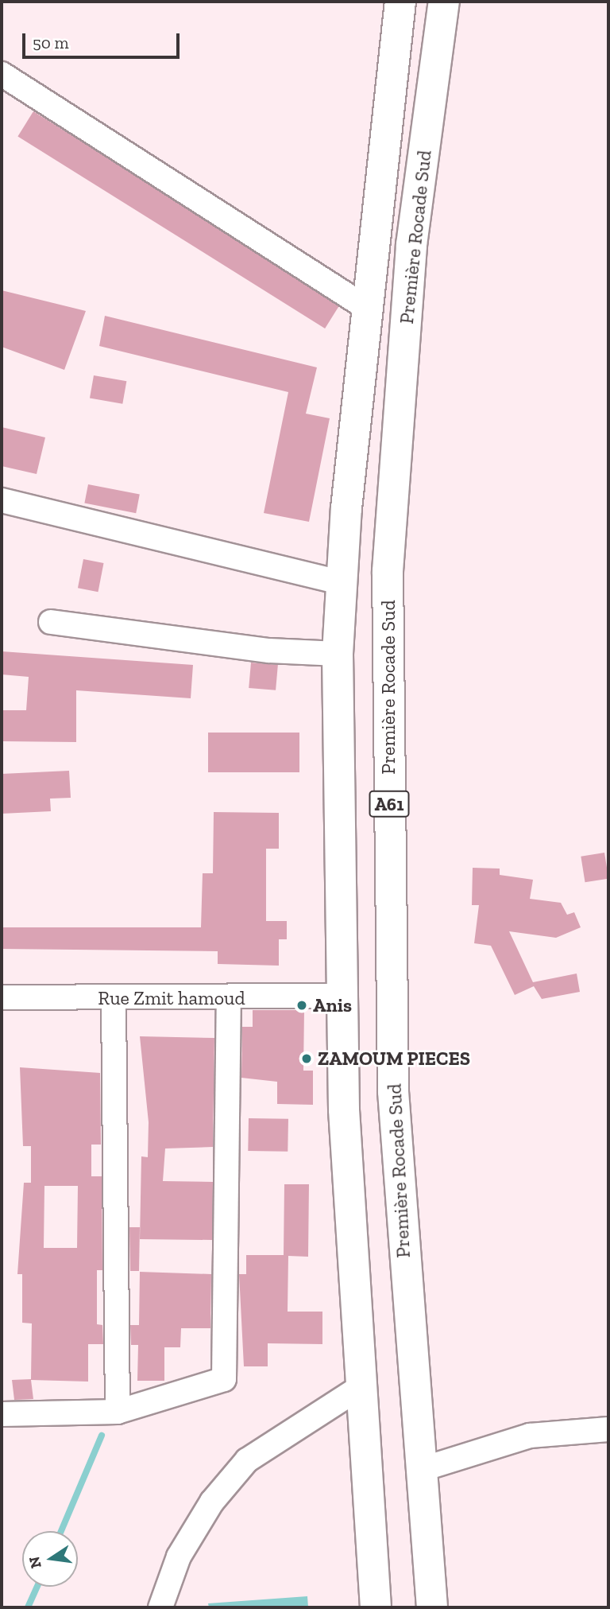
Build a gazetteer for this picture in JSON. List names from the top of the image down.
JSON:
{
  "streets": {
    "highway": ["Première Rocade Sud", "A61"],
    "street": ["Rue Zmit hamoud"]
  },
  "places": ["Anis", "ZAMOUM PIECES"],
  "scale_bar": "50 m",
  "north": "left"
}
